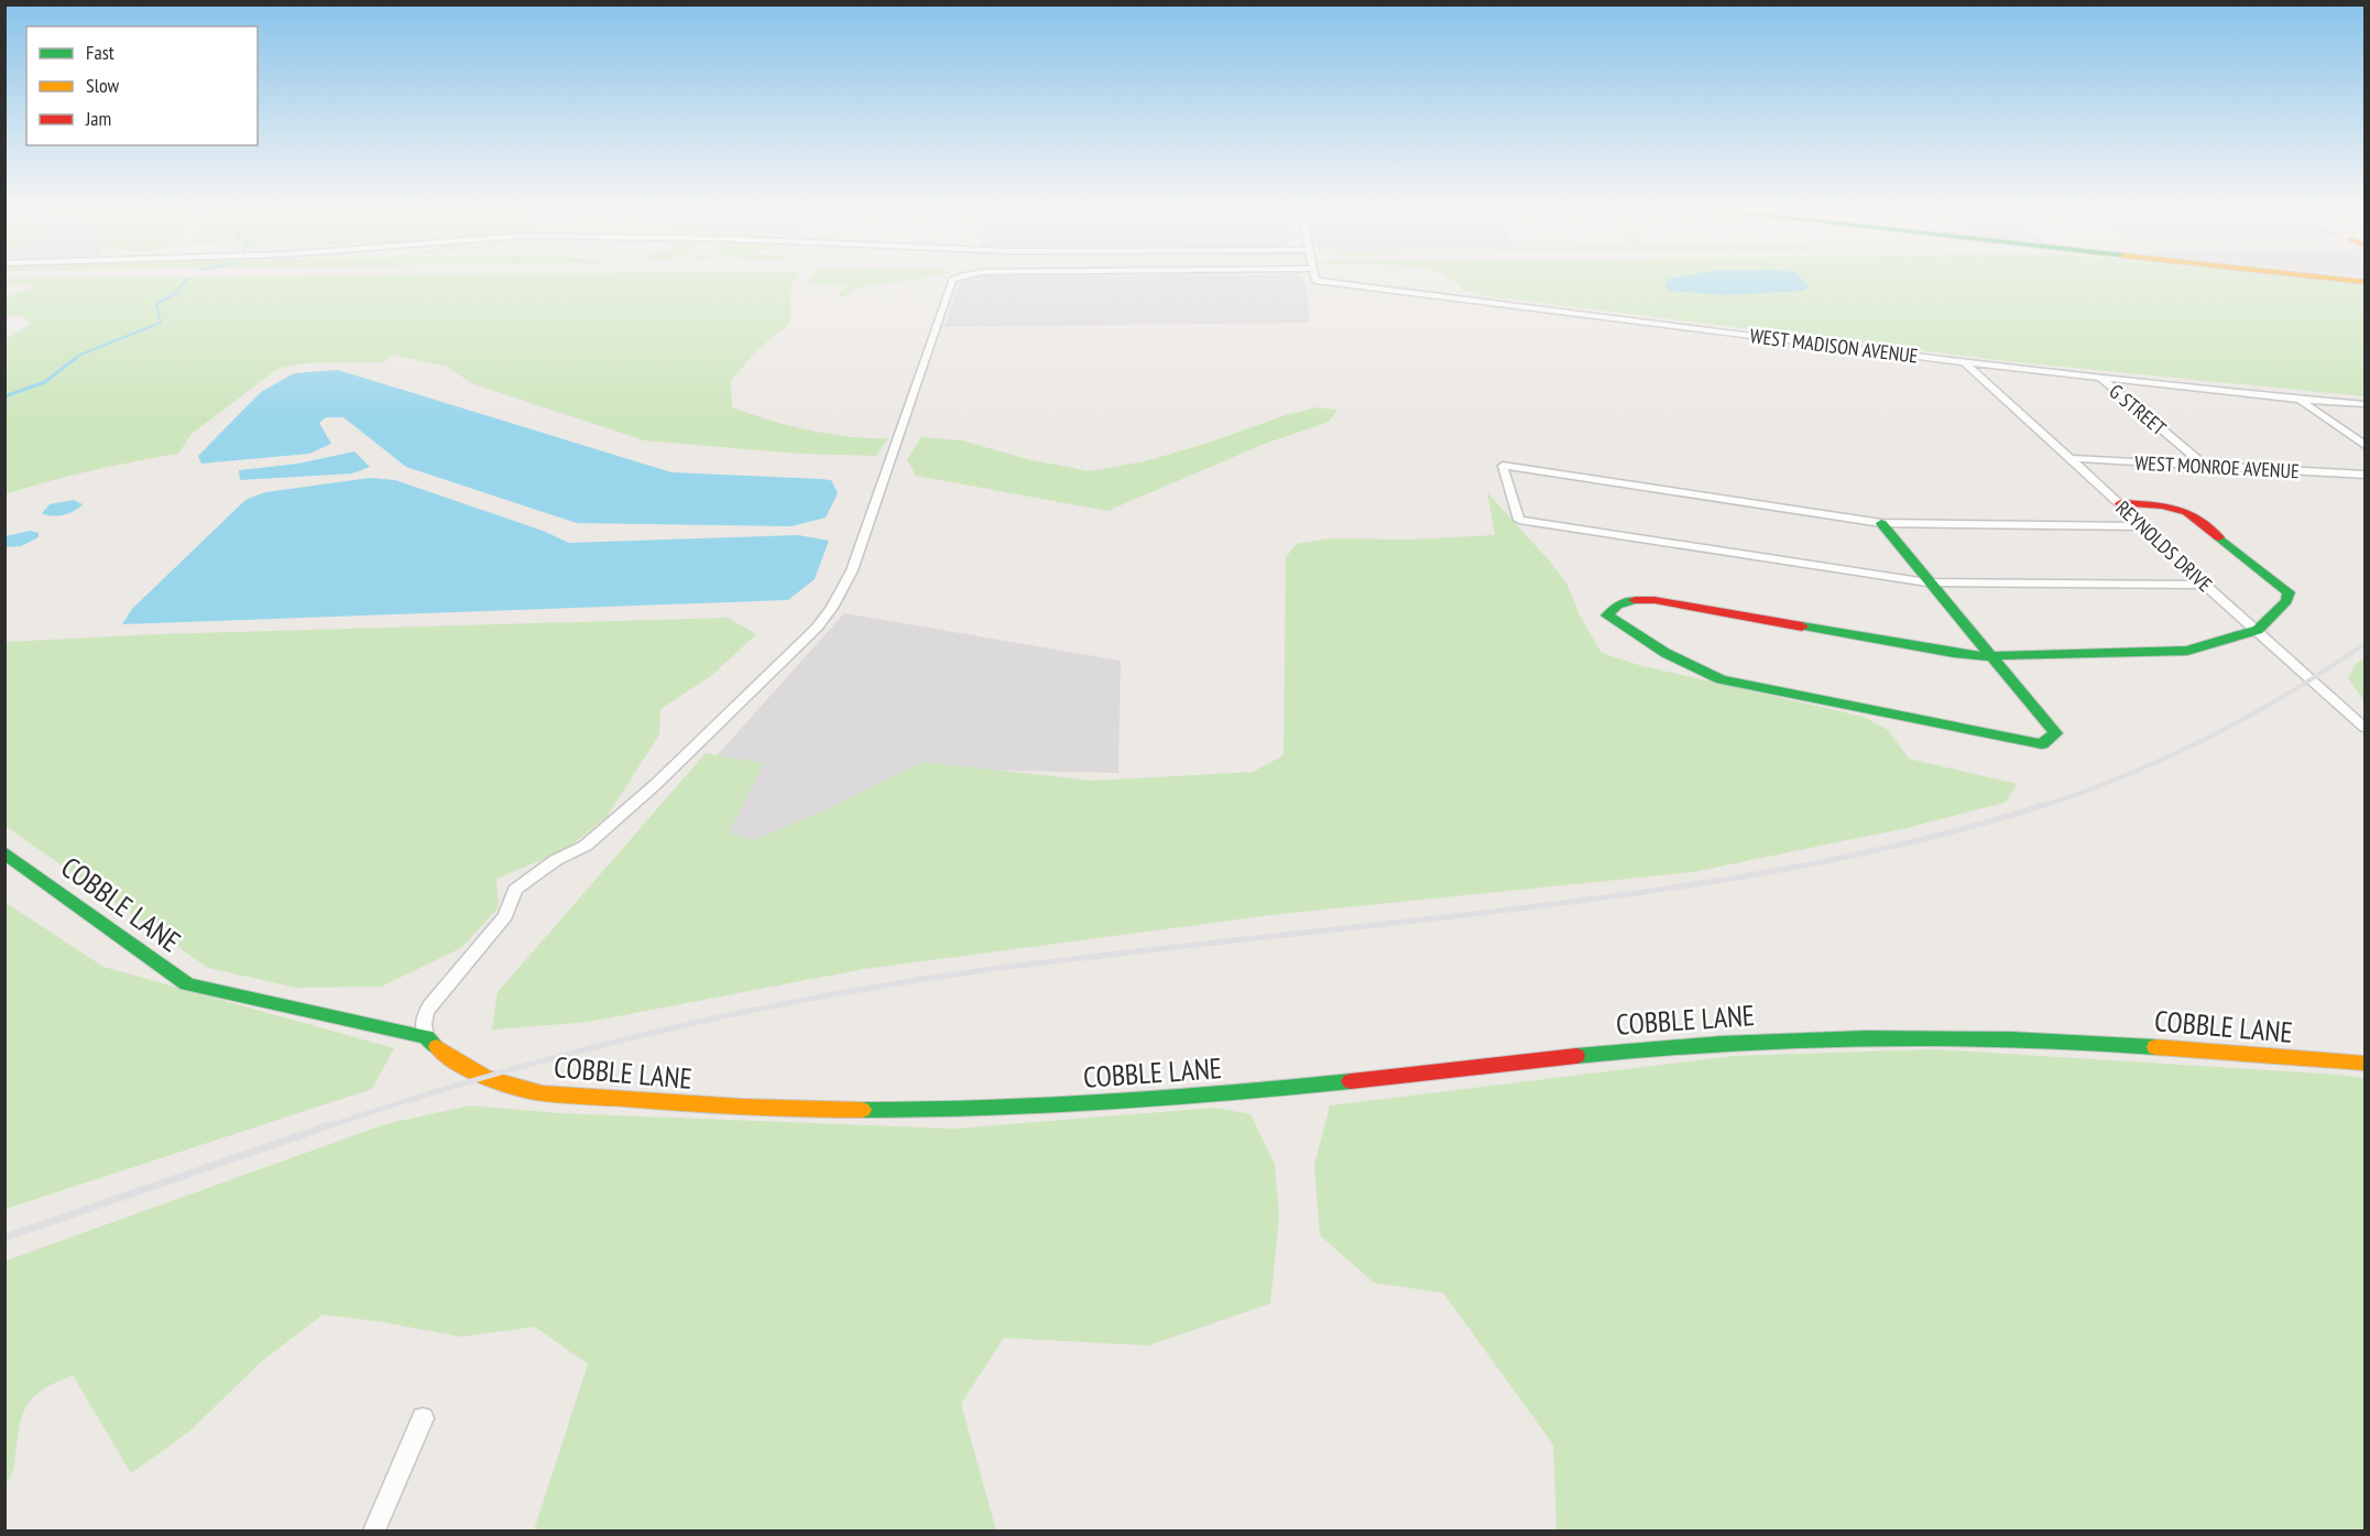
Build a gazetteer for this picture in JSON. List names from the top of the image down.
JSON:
{
  "streets": {
    "street": [
      "WEST MADISON AVENUE",
      "G STREET",
      "WEST MONROE AVENUE",
      "REYNOLDS DRIVE",
      "COBBLE LANE"
    ]
  },
  "crossings": [
    ["WEST MADISON AVENUE", "G STREET"],
    ["WEST MADISON AVENUE", "REYNOLDS DRIVE"],
    ["G STREET", "WEST MONROE AVENUE"],
    ["WEST MONROE AVENUE", "REYNOLDS DRIVE"]
  ],
  "legend": ["Fast", "Slow", "Jam"]
}
